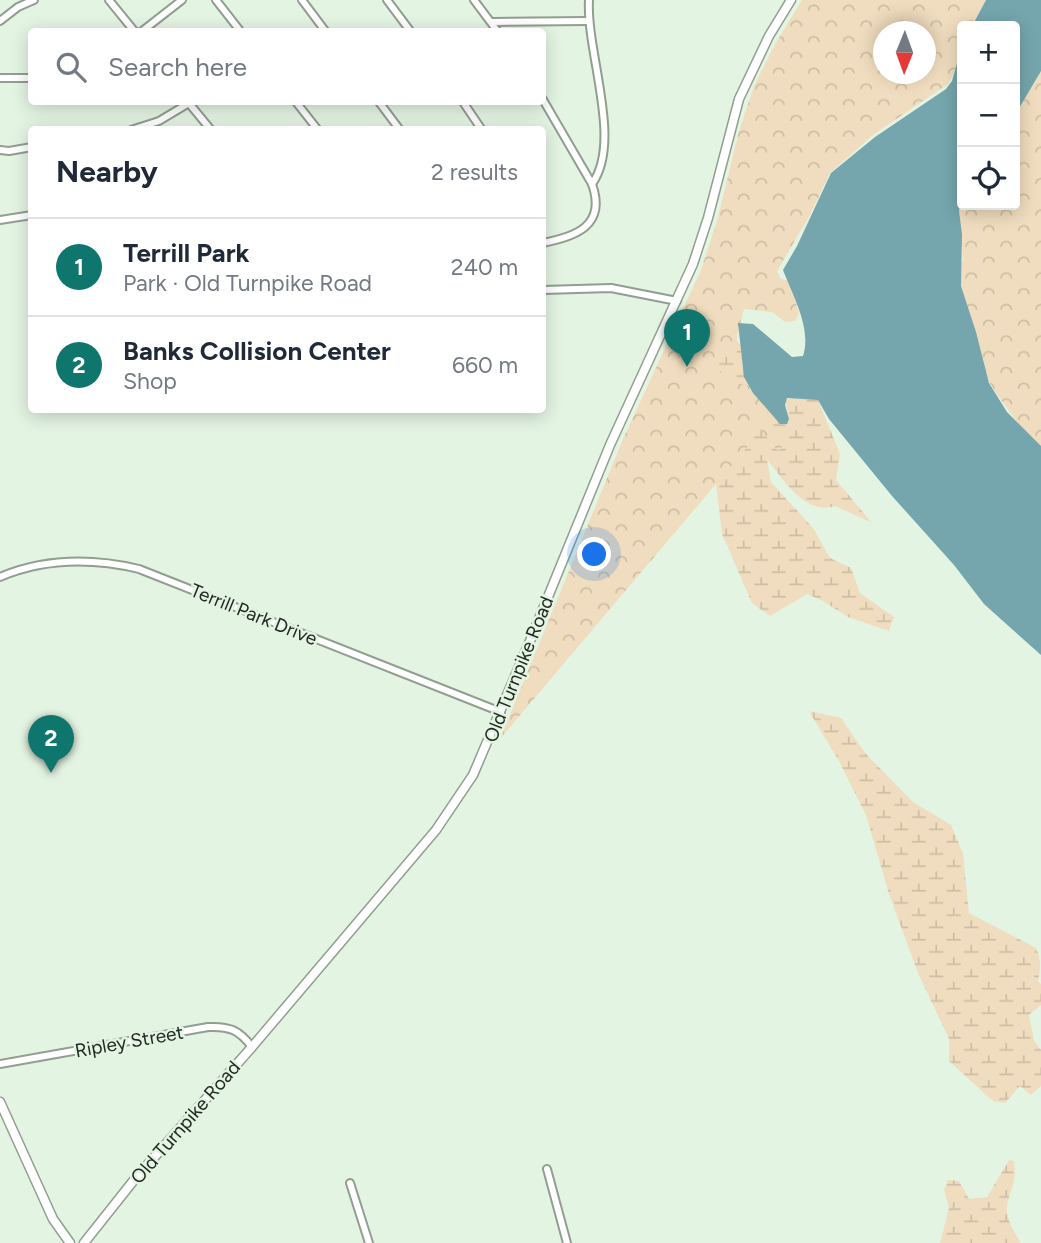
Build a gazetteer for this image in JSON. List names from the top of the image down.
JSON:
{
  "streets": {
    "street": ["Terrill Park Drive", "Old Turnpike Road", "Ripley Street"]
  },
  "crossings": [
    ["Terrill Park Drive", "Old Turnpike Road"],
    ["Old Turnpike Road", "Ripley Street"]
  ],
  "north": "bottom",
  "page": {
    "map_buttons": ["+", "−"],
    "search": "Search here",
    "heading": ["Nearby", "2 results"],
    "list": [
      {
        "mark": "1",
        "name": "Terrill Park",
        "note": "Park · Old Turnpike Road",
        "value": "240 m"
      },
      {
        "mark": "2",
        "name": "Banks Collision Center",
        "note": "Shop",
        "value": "660 m"
      }
    ],
    "pins": ["1", "2"]
  }
}
